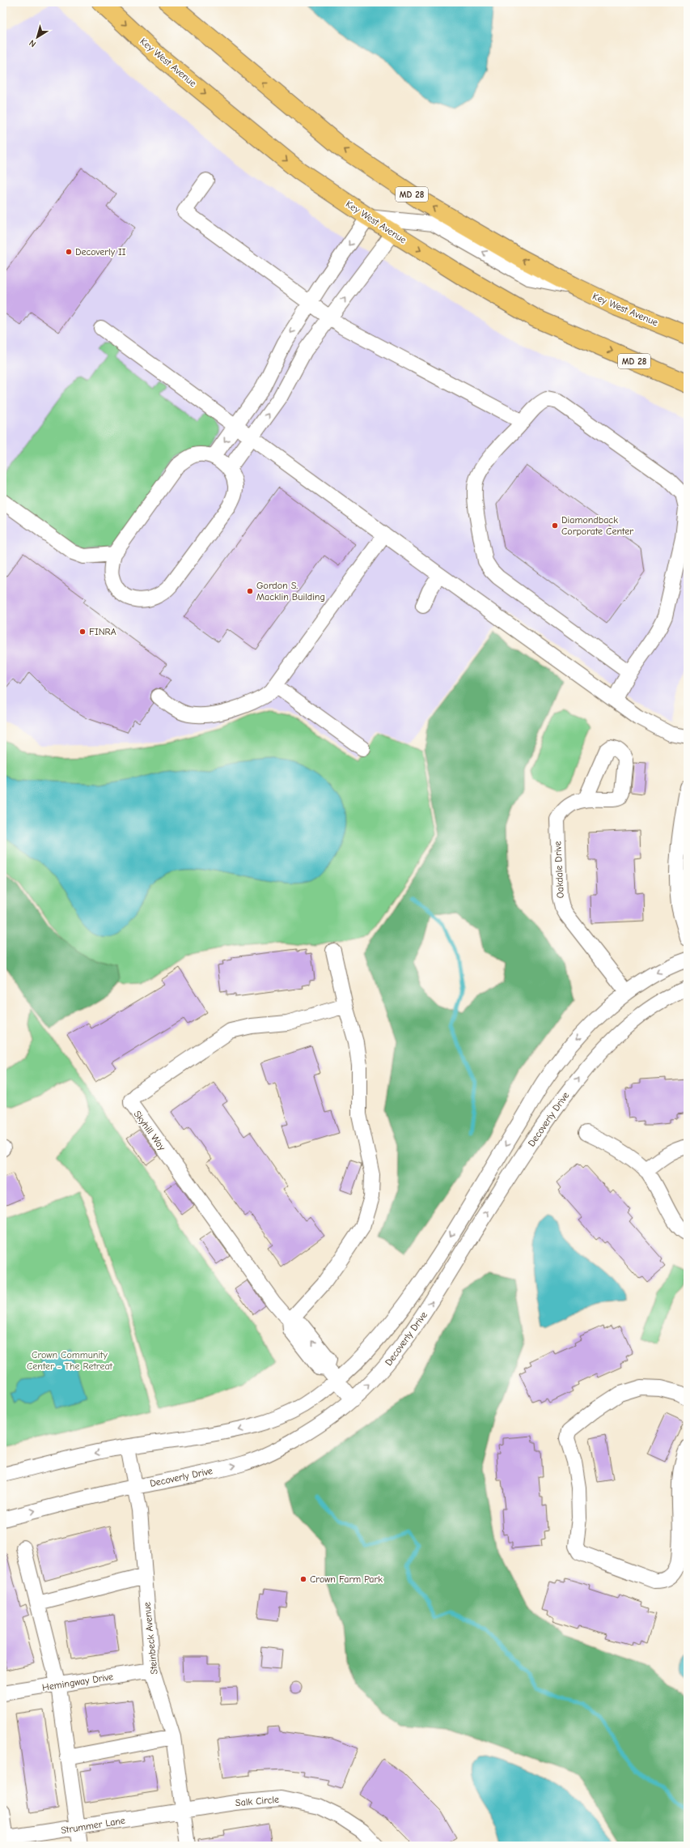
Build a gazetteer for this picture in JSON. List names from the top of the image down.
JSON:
{
  "streets": {
    "main road": ["Key West Avenue", "MD 28"],
    "street": [
      "Oakdale Drive",
      "Decoverly Drive",
      "Skyhill Way",
      "Steinbeck Avenue",
      "Hemingway Drive",
      "Salk Circle",
      "Strummer Lane"
    ]
  },
  "crossings": [
    ["Decoverly Drive", "Skyhill Way"],
    ["Decoverly Drive", "Steinbeck Avenue"],
    ["Steinbeck Avenue", "Hemingway Drive"],
    ["Steinbeck Avenue", "Salk Circle"],
    ["Steinbeck Avenue", "Strummer Lane"],
    ["Salk Circle", "Strummer Lane"]
  ],
  "parks": ["Crown Community Center - The Retreat"],
  "places": [
    "Decoverly II",
    "Diamondback Corporate Center",
    "Gordon S. Macklin Building",
    "FINRA",
    "Crown Farm Park"
  ],
  "north": "bottom left"
}
